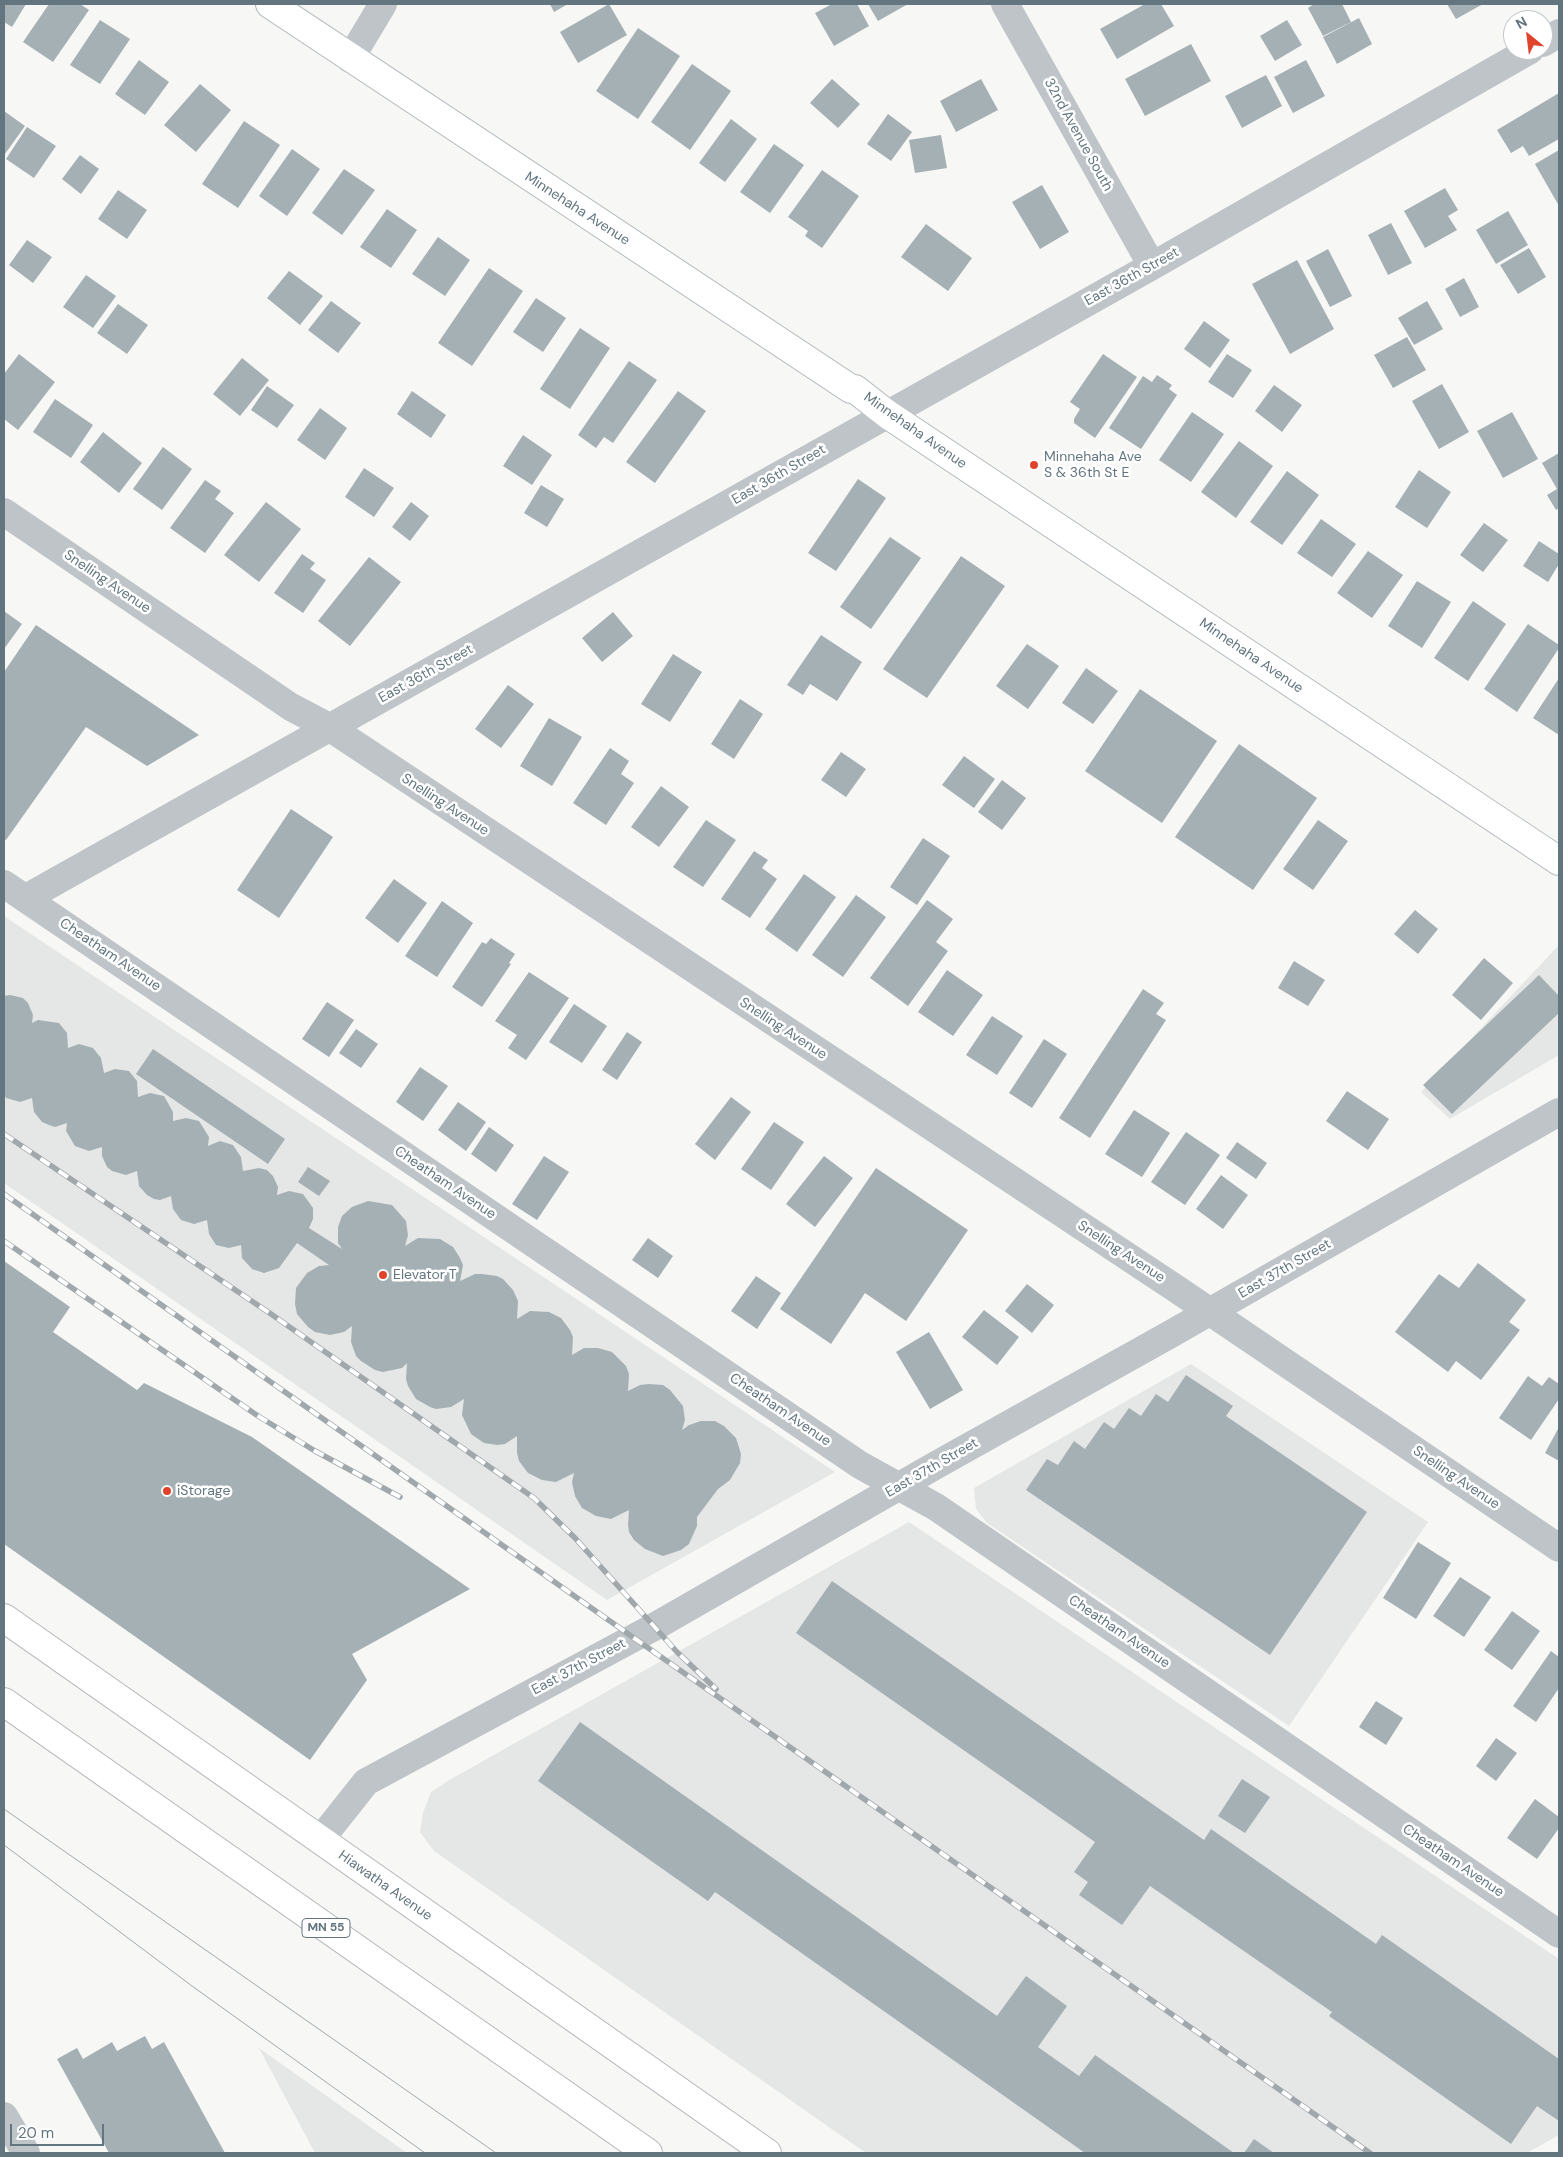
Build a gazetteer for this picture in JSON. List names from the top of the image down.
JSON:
{
  "streets": {
    "main road": ["Minnehaha Avenue", "Hiawatha Avenue", "MN 55"],
    "street": [
      "32nd Avenue South",
      "East 36th Street",
      "Snelling Avenue",
      "Cheatham Avenue",
      "East 37th Street"
    ]
  },
  "crossings": [
    ["32nd Avenue South", "East 36th Street"],
    ["Minnehaha Avenue", "East 36th Street"],
    ["East 36th Street", "Snelling Avenue"],
    ["East 36th Street", "Cheatham Avenue"],
    ["Snelling Avenue", "East 37th Street"],
    ["Cheatham Avenue", "East 37th Street"],
    ["East 37th Street", "Hiawatha Avenue"]
  ],
  "places": ["Minnehaha Ave S & 36th St E", "Elevator T", "iStorage"],
  "scale_bar": "20 m",
  "north": "top left"
}
